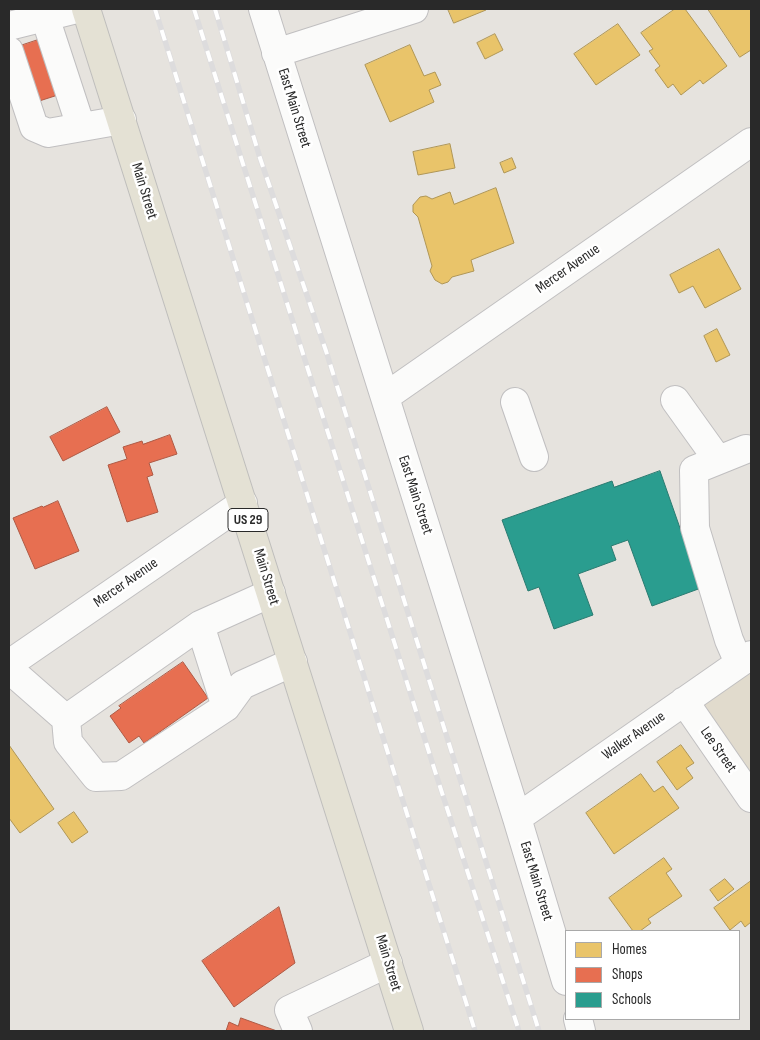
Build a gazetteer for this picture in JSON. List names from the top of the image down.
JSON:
{
  "streets": {
    "main road": ["Main Street", "US 29"],
    "street": [
      "East Main Street",
      "Mercer Avenue",
      "Walker Avenue",
      "Lee Street"
    ]
  },
  "crossings": [
    ["East Main Street", "Mercer Avenue"],
    ["East Main Street", "Walker Avenue"],
    ["Main Street", "Mercer Avenue"],
    ["Walker Avenue", "Lee Street"]
  ],
  "legend": ["Homes", "Shops", "Schools"]
}
